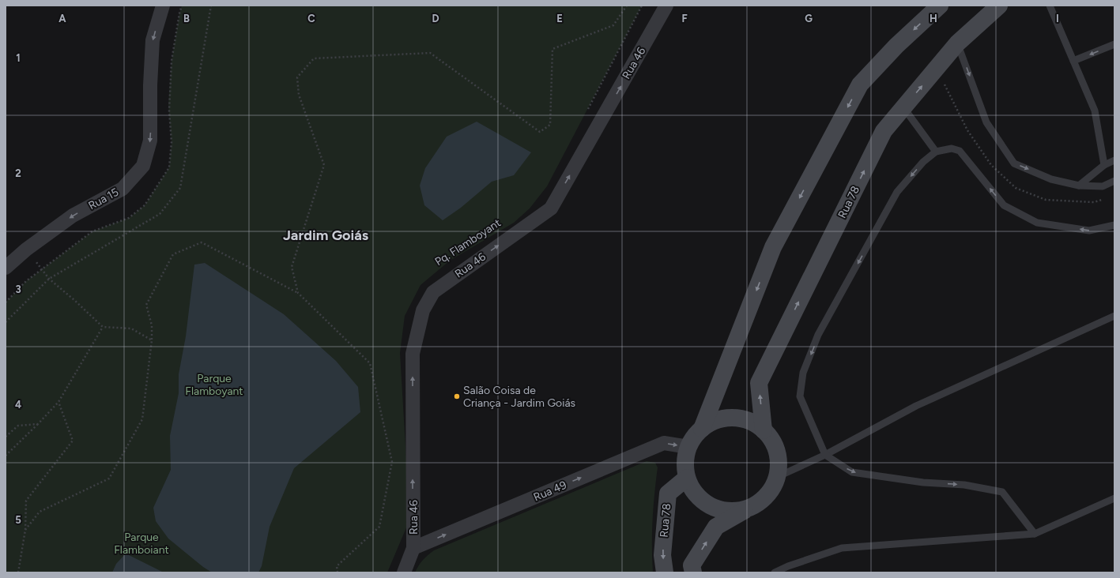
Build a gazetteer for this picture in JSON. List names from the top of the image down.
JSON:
{
  "streets": {
    "main road": ["Rua 78"],
    "street": ["Rua 46", "Rua 15", "Rua 49"]
  },
  "crossings": [
    ["Rua 46", "Rua 49"],
    ["Rua 78", "Rua 49"]
  ],
  "one_way": ["Rua 46", "Rua 15", "Rua 49"],
  "districts": ["Jardim Goiás"],
  "parks": ["Parque Flamboyant", "Parque Flamboiant"],
  "places": ["Salão Coisa de Criança - Jardim Goiás"],
  "grid": {
    "columns": [
      "A",
      "B",
      "C",
      "D",
      "E",
      "F",
      "G",
      "H",
      "I"
    ],
    "rows": [
      "1",
      "2",
      "3",
      "4",
      "5"
    ]
  }
}
